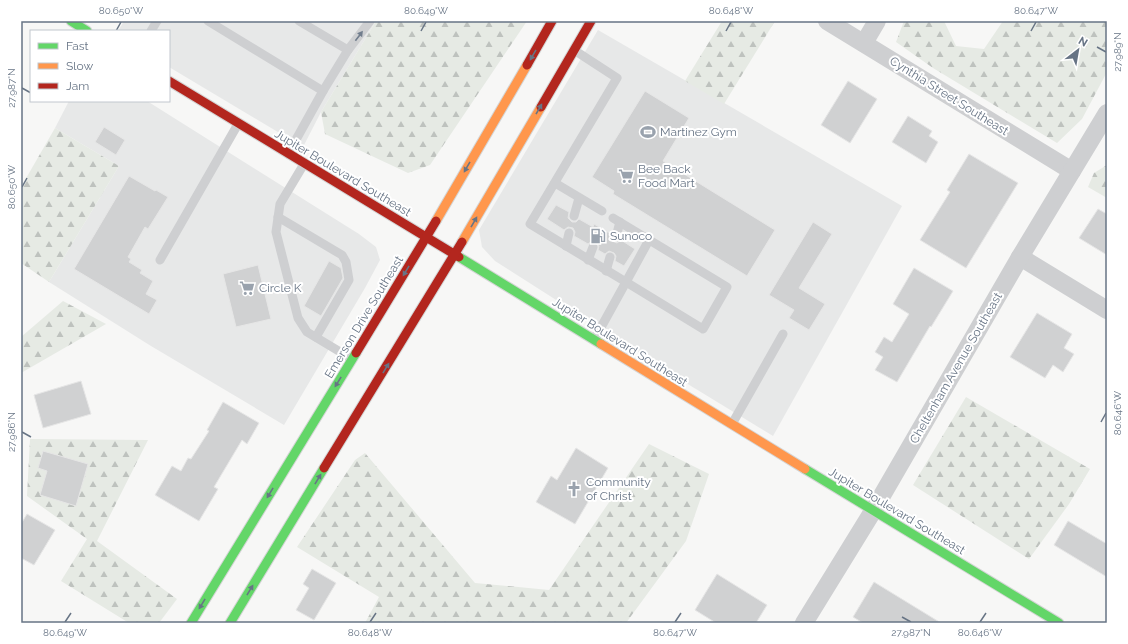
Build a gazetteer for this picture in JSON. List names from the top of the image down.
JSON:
{
  "streets": {
    "street": [
      "Cynthia Street Southeast",
      "Jupiter Boulevard Southeast",
      "Emerson Drive Southeast",
      "Cheltenham Avenue Southeast"
    ]
  },
  "crossings": [
    ["Cynthia Street Southeast", "Cheltenham Avenue Southeast"],
    ["Jupiter Boulevard Southeast", "Emerson Drive Southeast"],
    ["Jupiter Boulevard Southeast", "Cheltenham Avenue Southeast"]
  ],
  "places": {
    "sports": ["Martinez Gym"],
    "supermarket": ["Bee Back Food Mart", "Circle K"],
    "fuel station": ["Sunoco"],
    "church": ["Community of Christ"]
  },
  "legend": ["Fast", "Slow", "Jam"],
  "north": "top right",
  "coordinates": [
    "80.650°W",
    "80.649°W",
    "80.648°W",
    "80.647°W",
    "27.989°N",
    "27.987°N",
    "80.646°W",
    "27.986°N"
  ]
}
